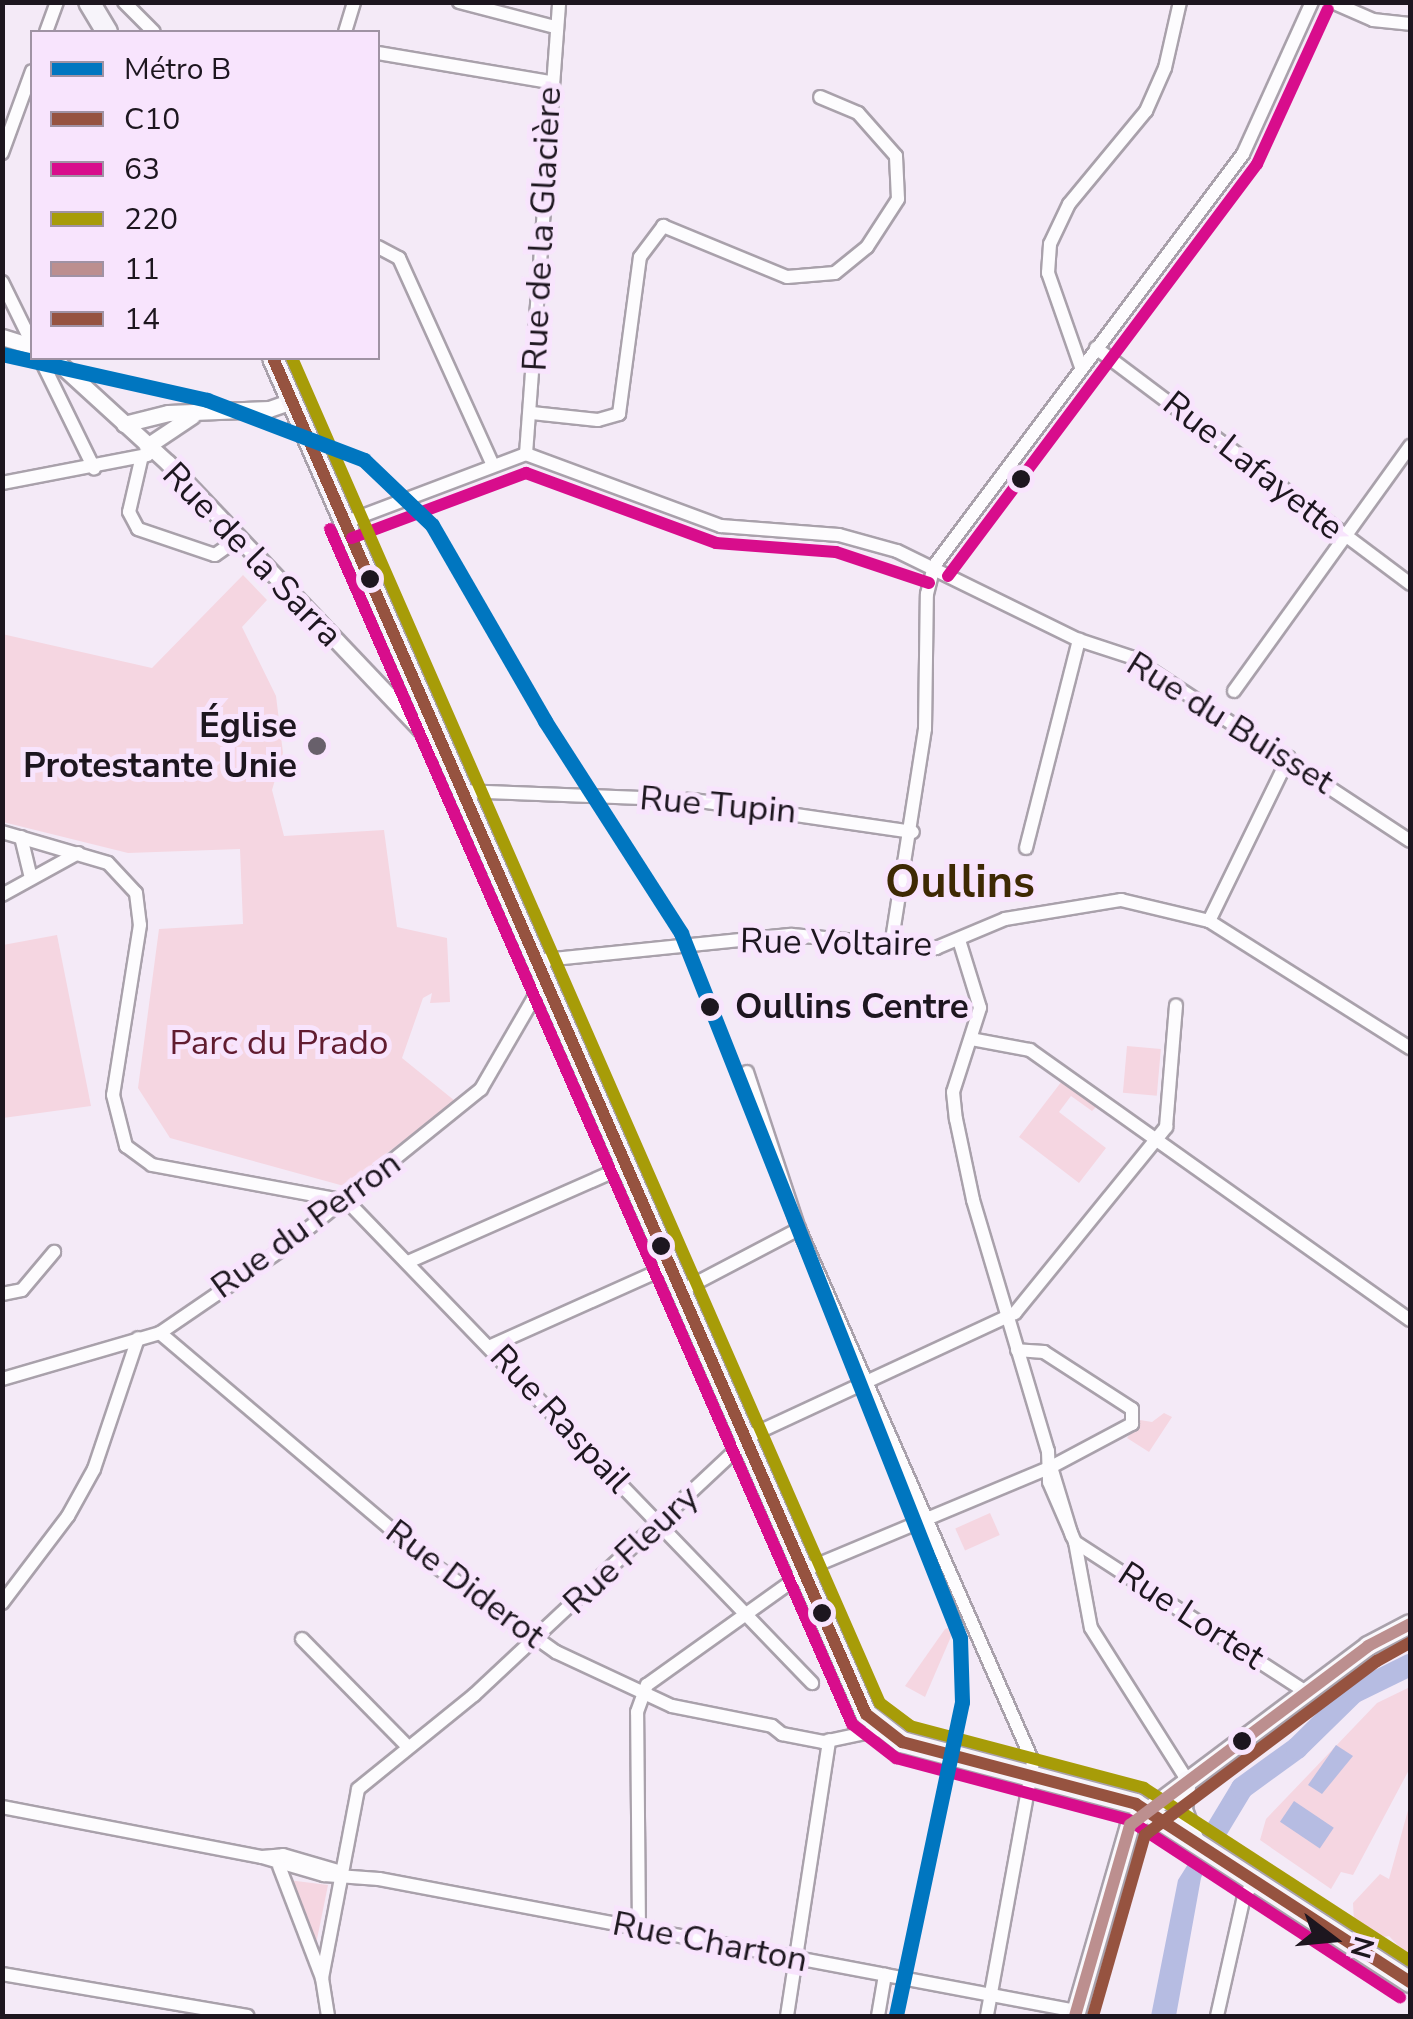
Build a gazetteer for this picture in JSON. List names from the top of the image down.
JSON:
{
  "streets": {
    "street": [
      "Rue de la Glacière",
      "Rue Lafayette",
      "Rue de la Sarra",
      "Rue du Buisset",
      "Rue Tupin",
      "Rue Voltaire",
      "Rue du Perron",
      "Rue Raspail",
      "Rue Fleury",
      "Rue Diderot",
      "Rue Lortet",
      "Rue Charton"
    ]
  },
  "crossings": [
    ["Rue de la Glacière", "Rue du Buisset"],
    ["Rue du Perron", "Rue Raspail"],
    ["Rue du Perron", "Rue Diderot"],
    ["Rue Raspail", "Rue Fleury"],
    ["Rue Fleury", "Rue Diderot"],
    ["Rue Fleury", "Rue Charton"]
  ],
  "districts": ["Oullins"],
  "parks": ["Parc du Prado"],
  "places": ["Église Protestante Unie", "Oullins Centre"],
  "lines": [
    "transit line 63",
    "metro line B",
    "transit line C10",
    "transit line 220",
    "transit line 11",
    "transit line 14"
  ],
  "legend": [
    "Métro B",
    "C10",
    "63",
    "220",
    "11",
    "14"
  ],
  "north": "right"
}
